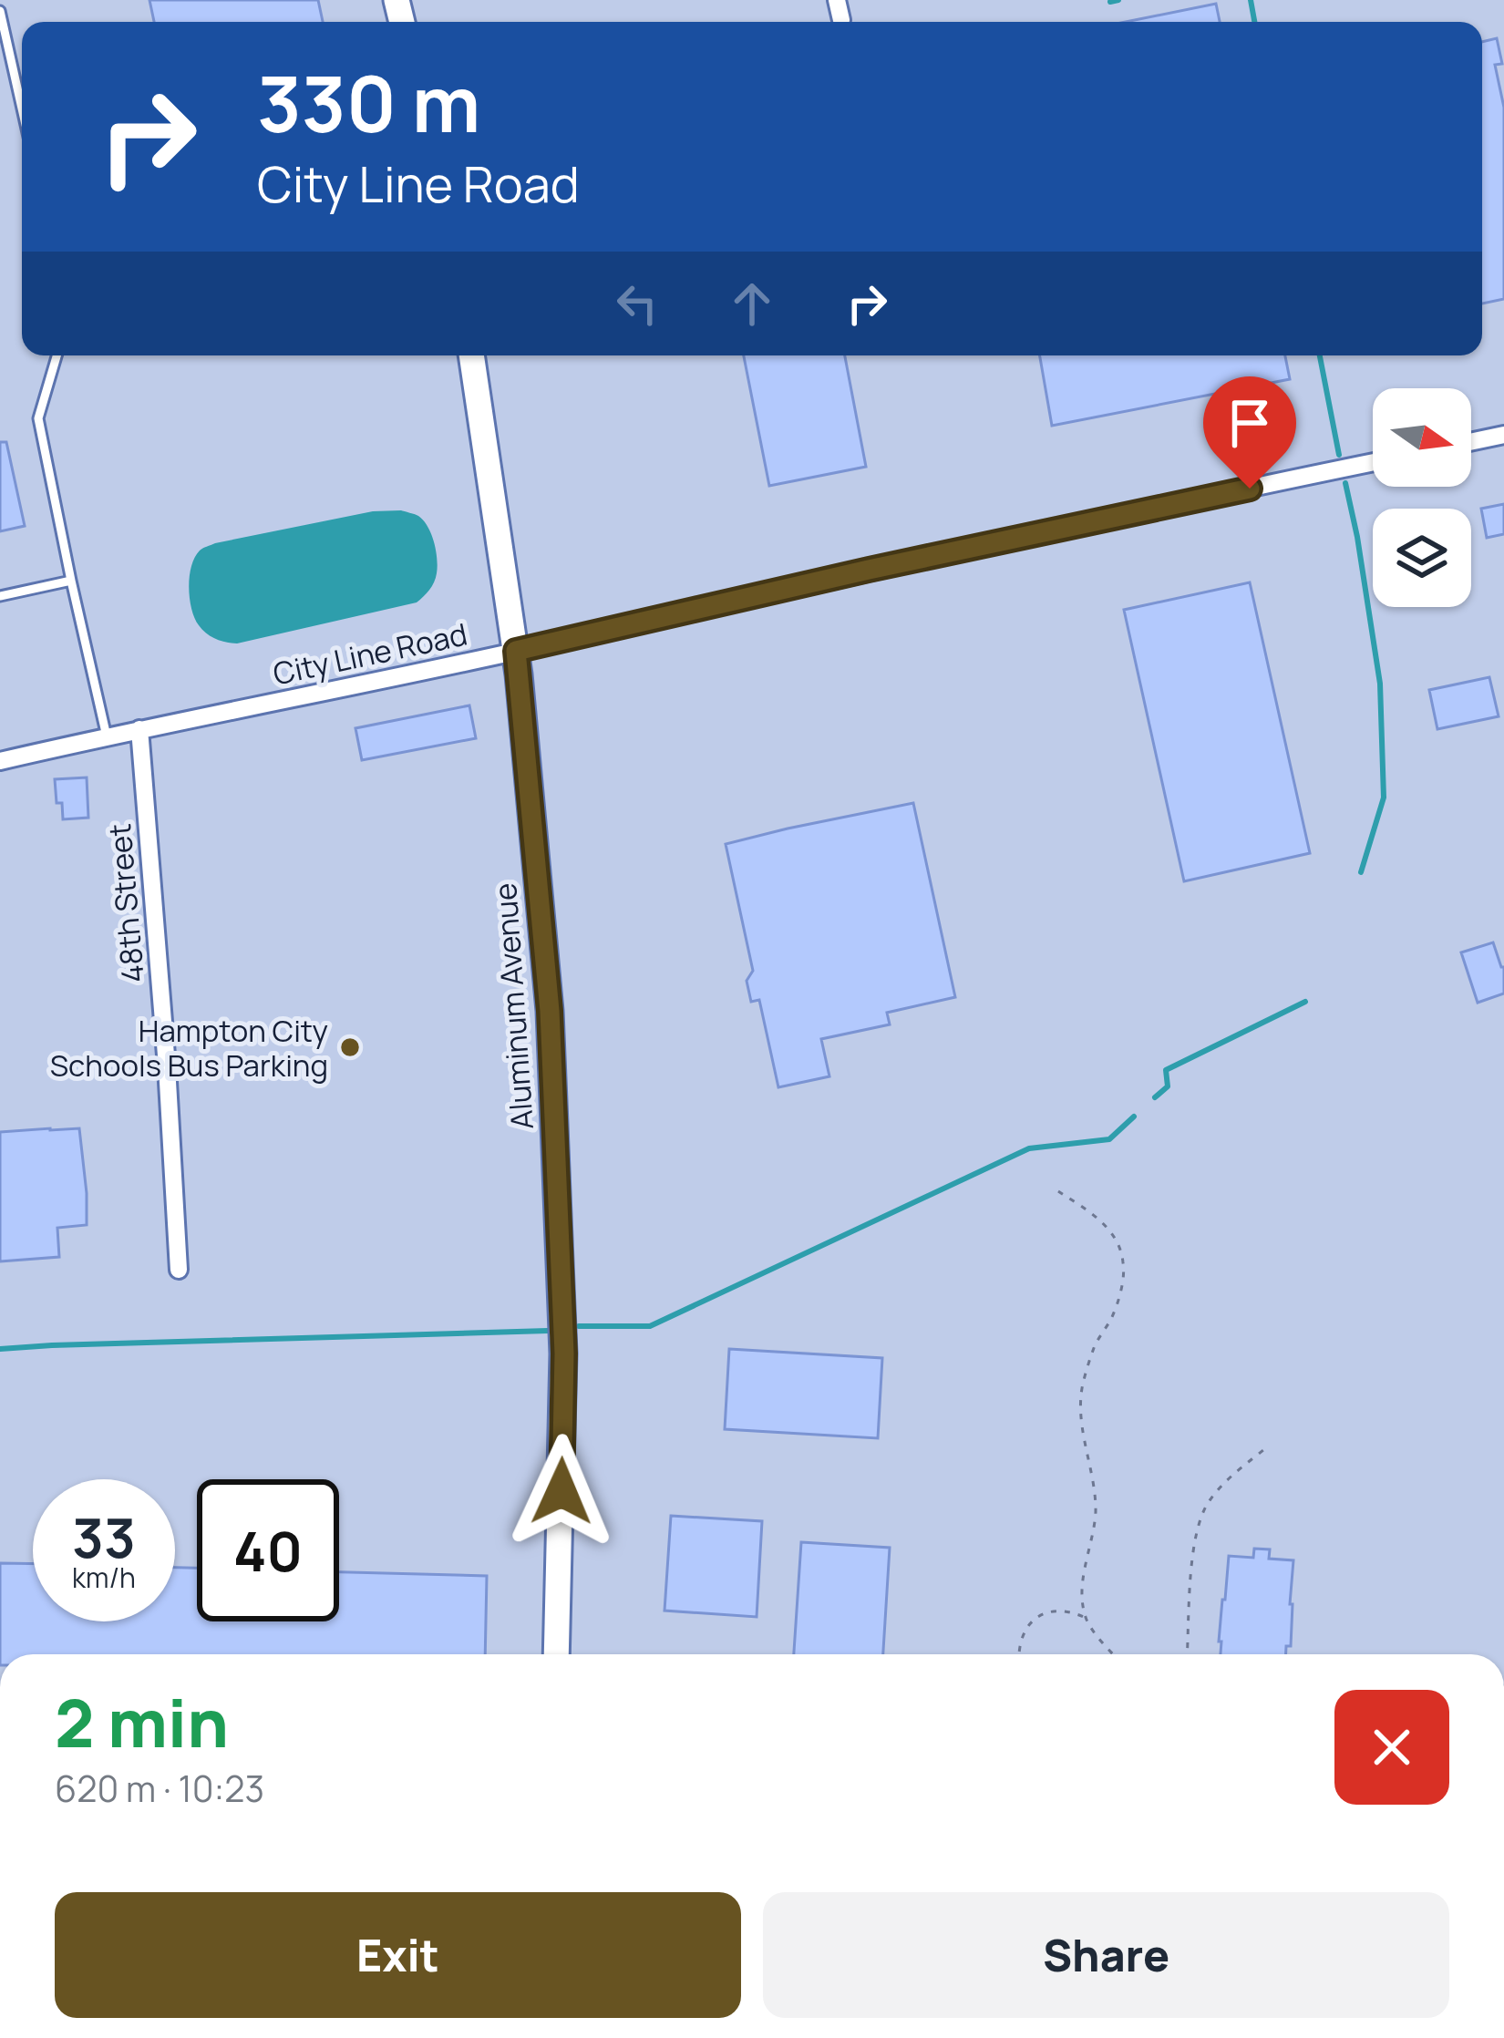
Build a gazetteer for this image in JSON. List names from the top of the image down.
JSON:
{
  "streets": {
    "street": ["City Line Road", "48th Street", "Aluminum Avenue"]
  },
  "crossings": [
    ["City Line Road", "48th Street"],
    ["City Line Road", "Aluminum Avenue"]
  ],
  "places": ["Hampton City Schools Bus Parking"],
  "north": "right",
  "page": {
    "turn": ["330 m", "City Line Road"],
    "speed": "33 km/h",
    "limit": "40",
    "heading": ["2 min", "620 m · 10:23"],
    "buttons": ["Exit", "Share"]
  }
}
